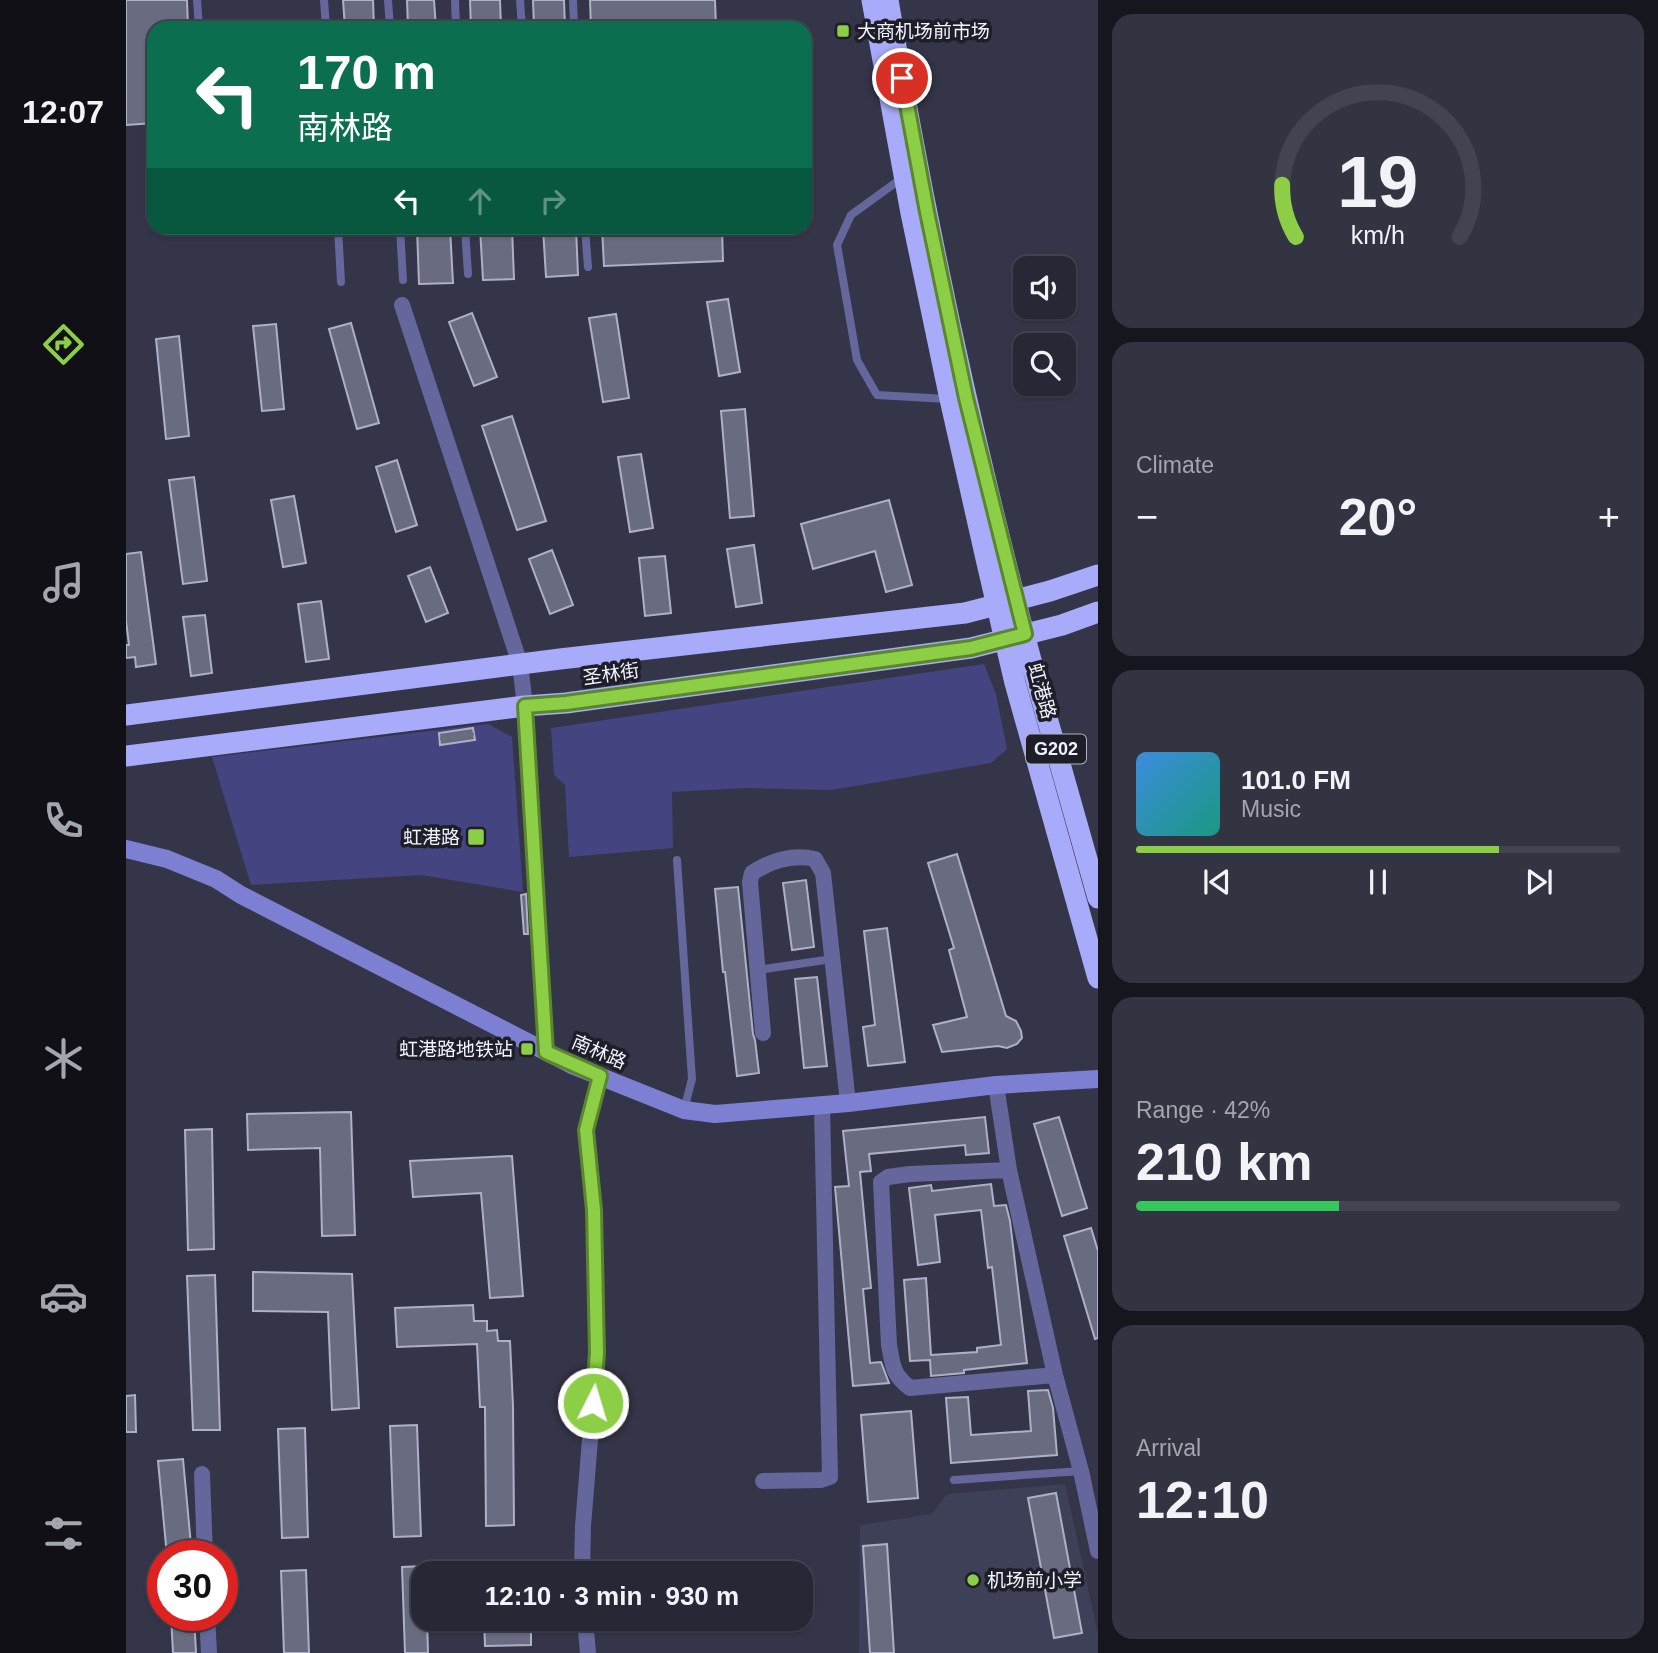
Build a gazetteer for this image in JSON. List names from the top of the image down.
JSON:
{
  "streets": {
    "highway": ["圣林街", "虹港路", "G202"],
    "street": ["南林路"]
  },
  "crossings": [
    ["圣林街", "虹港路"]
  ],
  "places": {
    "transit": ["大商机场前市场", "虹港路", "虹港路地铁站"],
    "other": ["机场前小学"]
  },
  "page": {
    "tabs": "12:07",
    "turn": ["170 m", "南林路"],
    "tile": [
      "Climate",
      ["Range · 42%", "210 km"],
      ["Arrival", "12:10"]
    ],
    "heat": ["−", "20°", "+"],
    "song": ["101.0 FM", "Music"],
    "limit": "30",
    "trip": "12:10 · 3 min · 930 m",
    "gauge": ["19", "km/h"]
  }
}
